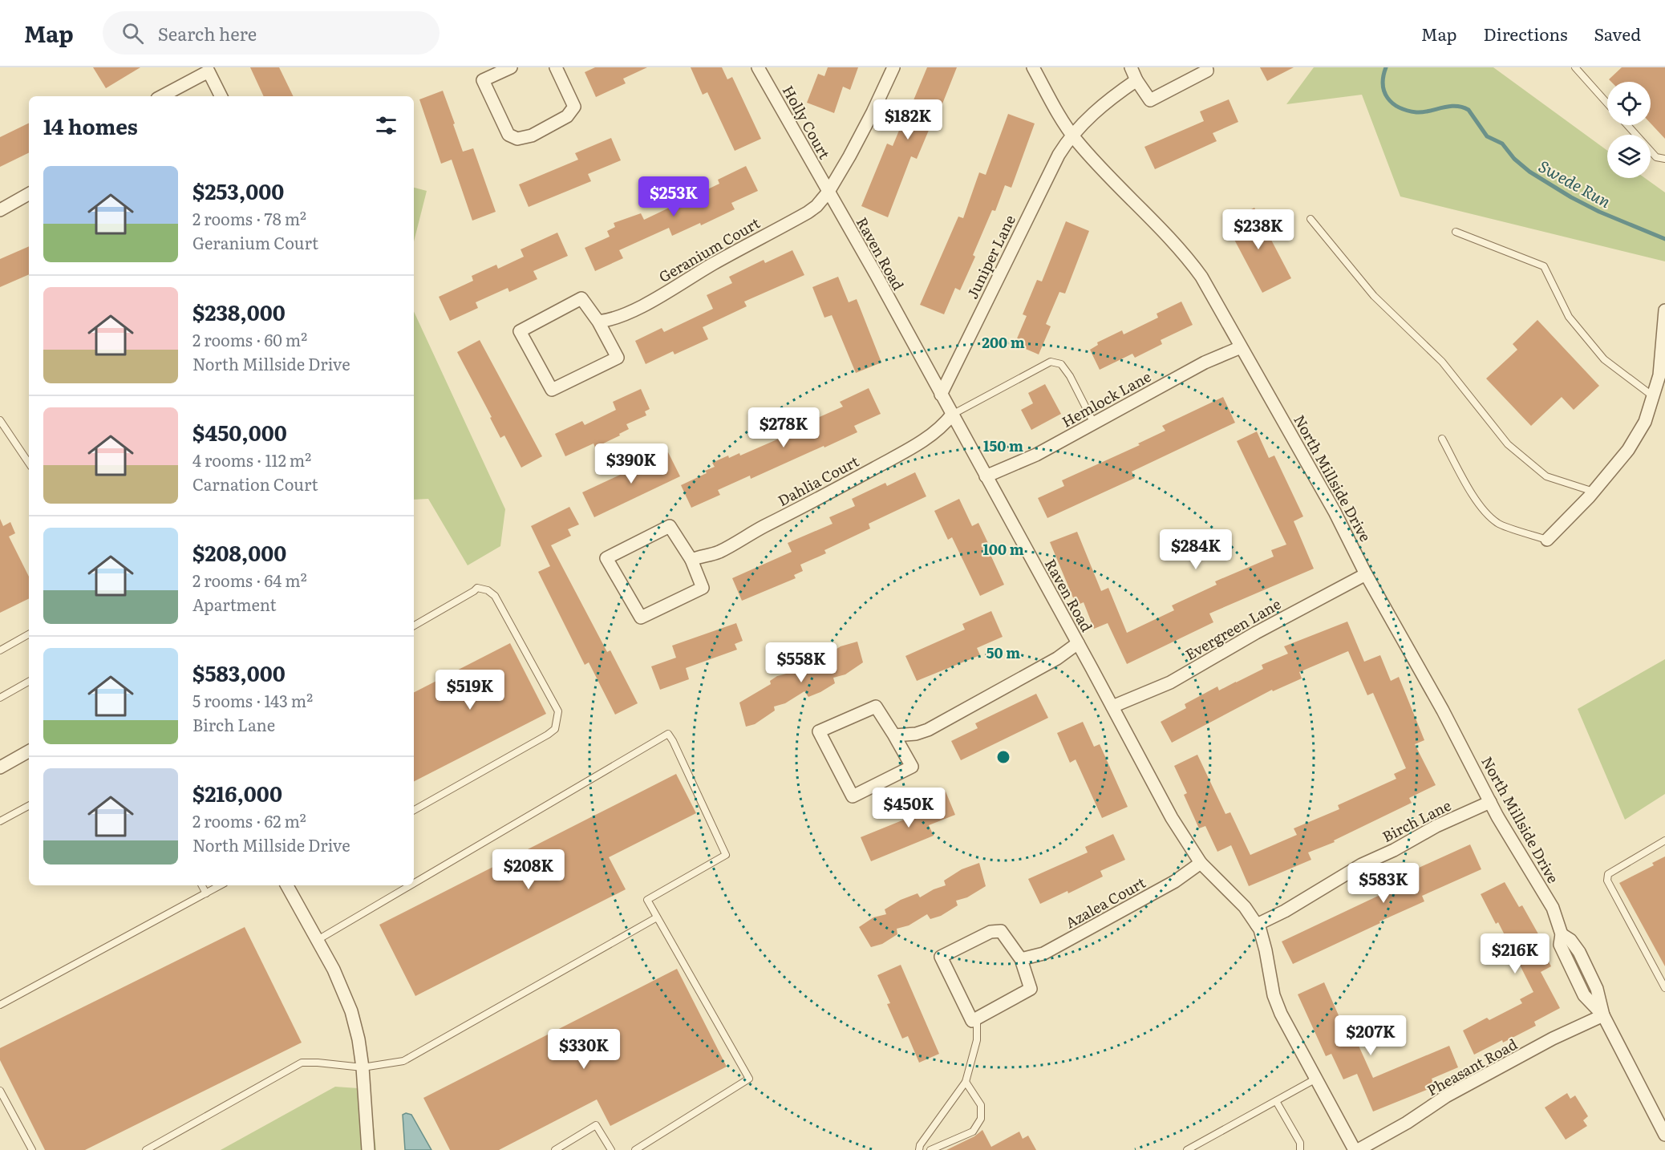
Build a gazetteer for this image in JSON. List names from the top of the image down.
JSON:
{
  "streets": {
    "street": [
      "Holly Court",
      "Geranium Court",
      "Raven Road",
      "Juniper Lane",
      "Hemlock Lane",
      "North Millside Drive",
      "Dahlia Court",
      "Evergreen Lane",
      "Birch Lane",
      "Azalea Court",
      "Pheasant Road"
    ]
  },
  "crossings": [
    ["Holly Court", "Geranium Court"],
    ["Holly Court", "Raven Road"],
    ["Geranium Court", "Raven Road"],
    ["Raven Road", "Juniper Lane"],
    ["Raven Road", "Hemlock Lane"],
    ["Raven Road", "Dahlia Court"],
    ["Raven Road", "Evergreen Lane"],
    ["Raven Road", "Birch Lane"],
    ["Raven Road", "Azalea Court"],
    ["Raven Road", "Pheasant Road"],
    ["Juniper Lane", "North Millside Drive"],
    ["Hemlock Lane", "North Millside Drive"],
    ["North Millside Drive", "Evergreen Lane"],
    ["North Millside Drive", "Birch Lane"],
    ["North Millside Drive", "Pheasant Road"],
    ["Birch Lane", "Pheasant Road"]
  ],
  "water": ["Swede Run"],
  "page": {
    "header": "Map",
    "search": "Search here",
    "nav": ["Map", "Directions", "Saved"],
    "heading": "14 homes",
    "price": [
      "$182K",
      "$253K",
      "$238K",
      "$278K",
      "$390K",
      "$284K",
      "$558K",
      "$519K",
      "$450K",
      "$208K",
      "$583K",
      "$216K",
      "$207K",
      "$330K"
    ],
    "list": [
      {
        "name": "$253,000",
        "note": "2 rooms · 78 m² · Geranium Court"
      },
      {
        "name": "$238,000",
        "note": "2 rooms · 60 m² · North Millside Drive"
      },
      {
        "name": "$450,000",
        "note": "4 rooms · 112 m² · Carnation Court"
      },
      {
        "name": "$208,000",
        "note": "2 rooms · 64 m² · Apartment"
      },
      {
        "name": "$583,000",
        "note": "5 rooms · 143 m² · Birch Lane"
      },
      {
        "name": "$216,000",
        "note": "2 rooms · 62 m² · North Millside Drive"
      }
    ]
  },
  "rings": [
    "200 m",
    "150 m",
    "100 m",
    "50 m"
  ]
}
